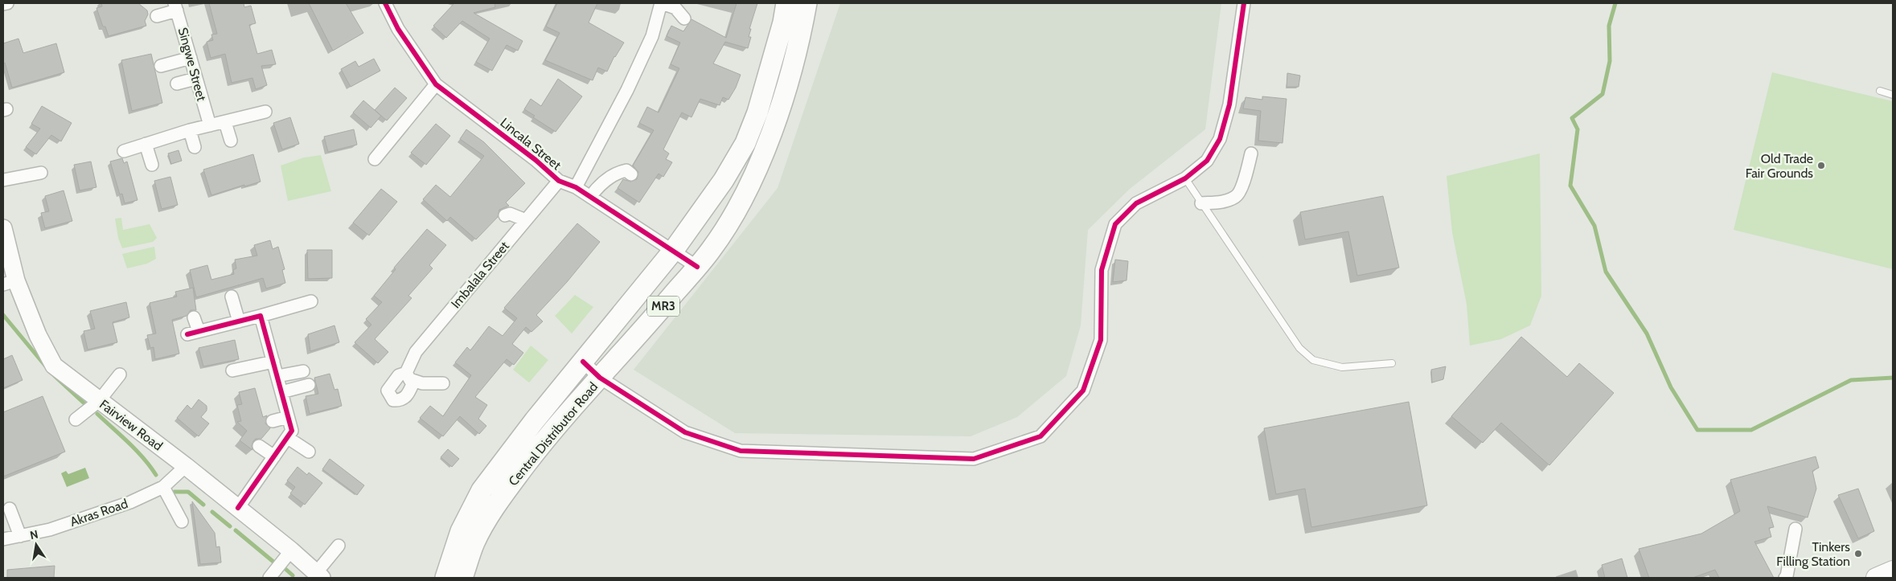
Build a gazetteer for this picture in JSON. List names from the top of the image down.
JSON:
{
  "streets": {
    "highway": ["MR3", "Central Distributor Road"],
    "main road": ["Fairview Road"],
    "street": [
      "Singwe Street",
      "Lincala Street",
      "Imbalala Street",
      "Akras Road"
    ]
  },
  "crossings": [
    ["Lincala Street", "Imbalala Street"],
    ["Lincala Street", "Central Distributor Road"],
    ["Fairview Road", "Akras Road"]
  ],
  "places": ["Old Trade Fair Grounds", "Tinkers Filling Station"],
  "north": "top"
}
